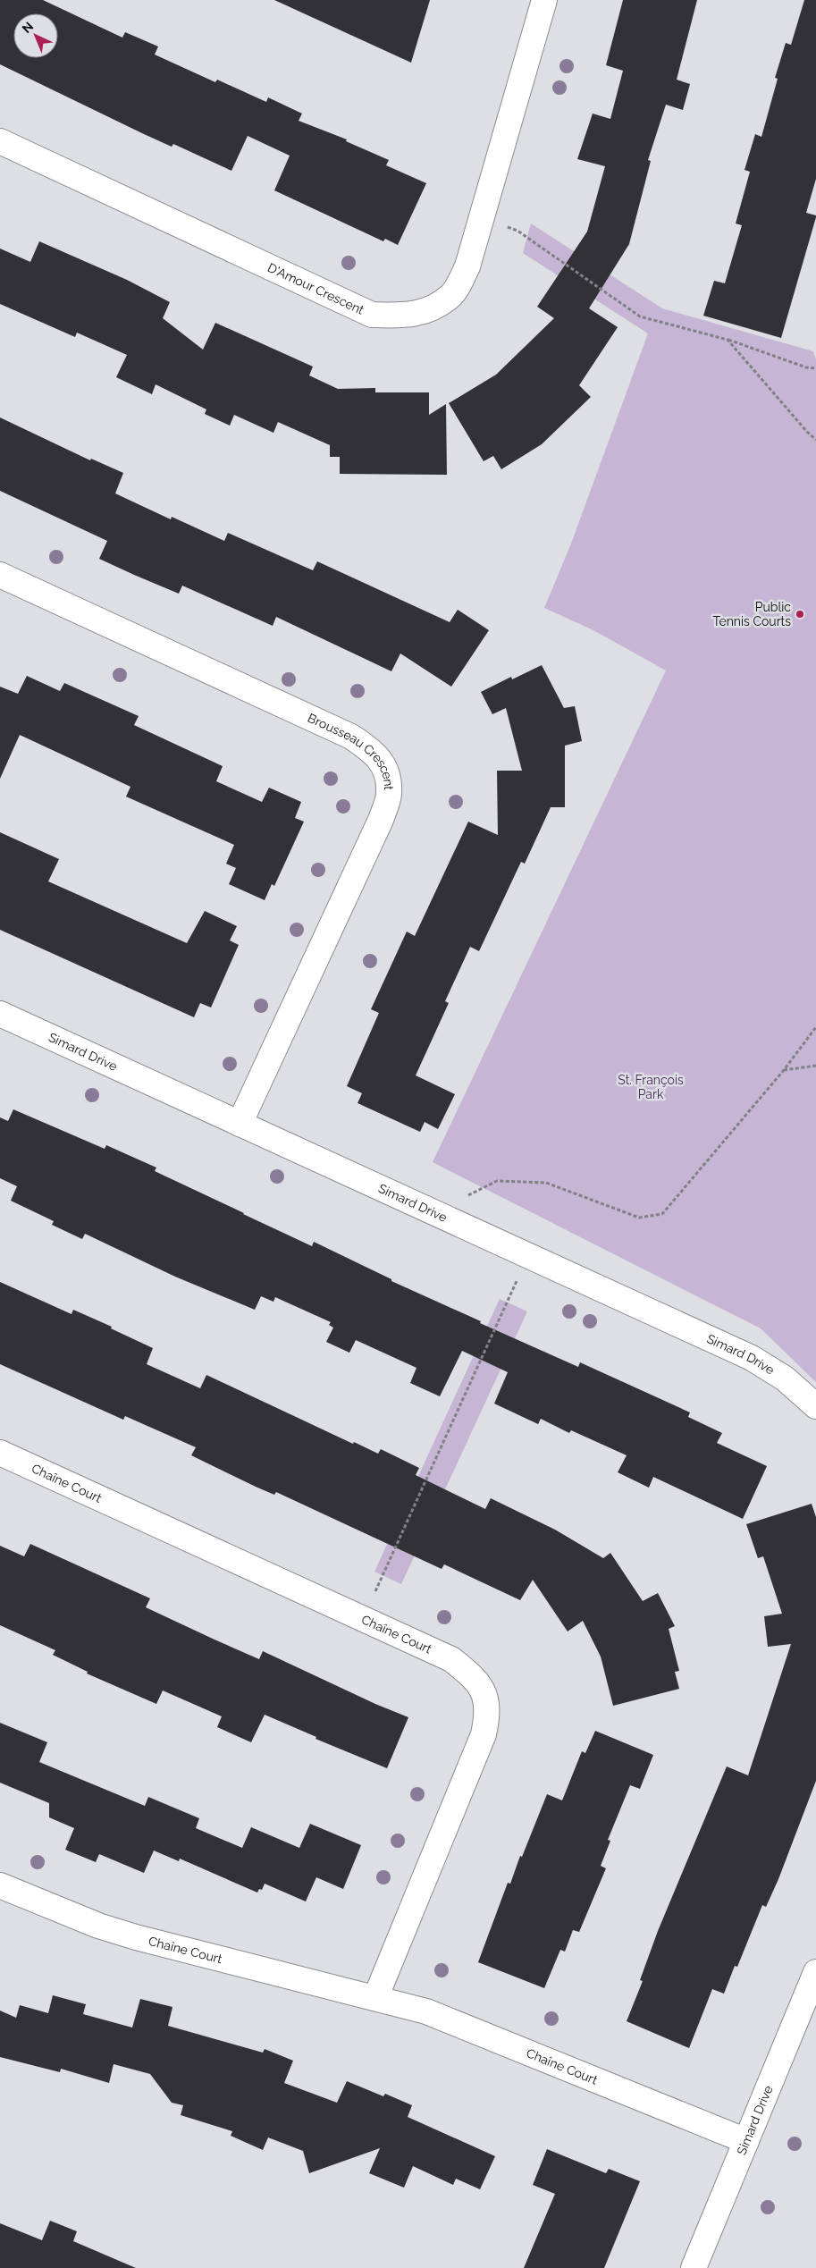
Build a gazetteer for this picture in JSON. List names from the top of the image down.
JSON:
{
  "streets": {
    "street": [
      "D'Amour Crescent",
      "Brousseau Crescent",
      "Simard Drive",
      "Chaîne Court"
    ]
  },
  "crossings": [
    ["Brousseau Crescent", "Simard Drive"],
    ["Simard Drive", "Chaîne Court"]
  ],
  "parks": ["St. François Park"],
  "places": ["Public Tennis Courts"],
  "north": "top left"
}
